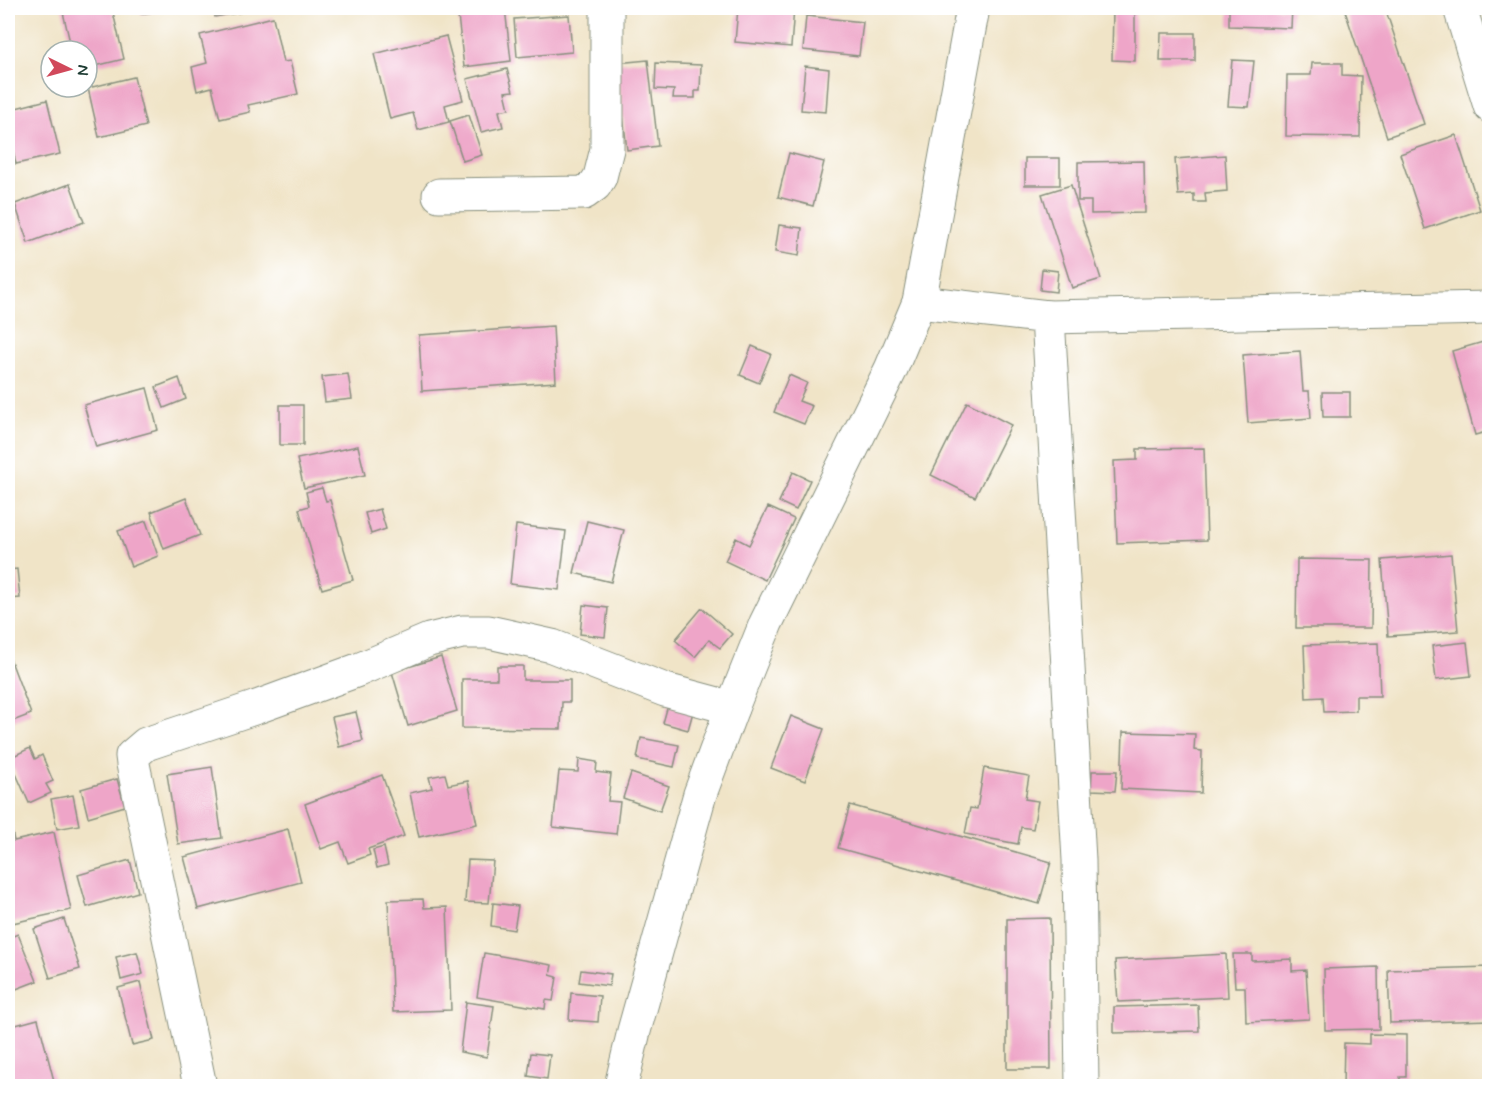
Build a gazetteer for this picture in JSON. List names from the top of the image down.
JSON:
{
  "north": "right"
}
